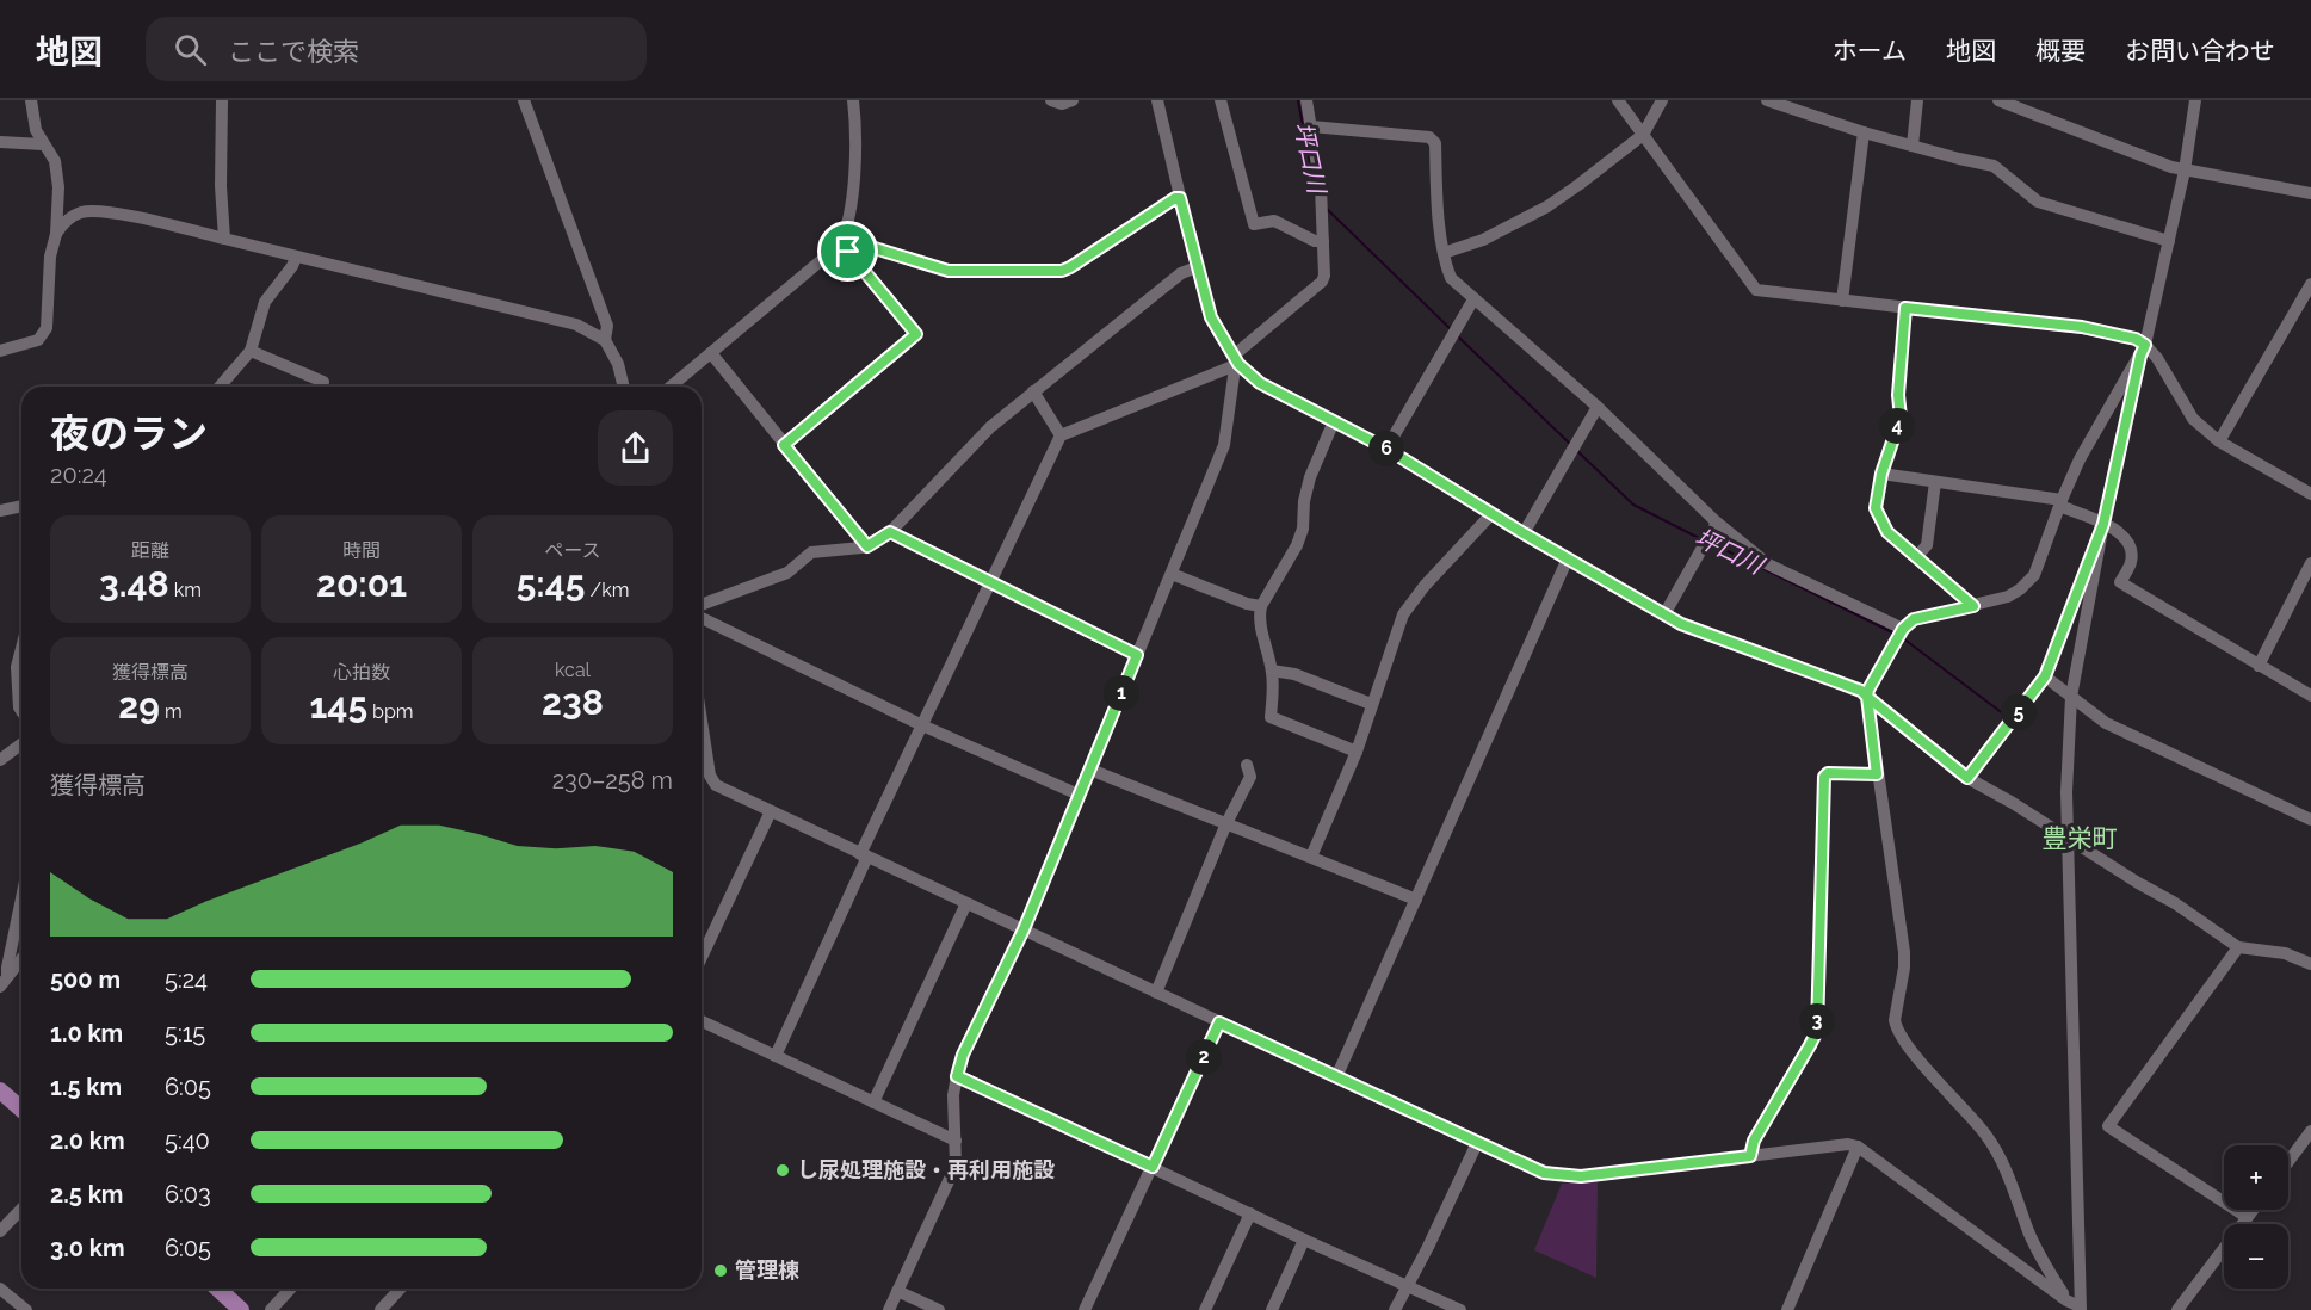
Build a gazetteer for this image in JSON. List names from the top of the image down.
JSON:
{
  "districts": ["豊栄町"],
  "water": ["坪口川"],
  "places": ["し尿処理施設・再利用施設", "管理棟"],
  "page": {
    "header": "地図",
    "search": "ここで検索",
    "nav": [
      "ホーム",
      "地図",
      "概要",
      "お問い合わせ"
    ],
    "heading": ["夜のラン", "20:24"],
    "pins": [
      "4",
      "6",
      "1",
      "5",
      "3",
      "2"
    ],
    "stats": [
      ["距離", "3.48 km"],
      ["時間", "20:01"],
      ["ペース", "5:45 /km"],
      ["獲得標高", "29 m"],
      ["心拍数", "145 bpm"],
      ["kcal", "238"]
    ],
    "chart": ["獲得標高", "230–258 m"],
    "list": [
      {
        "name": "500 m",
        "note": "5:24"
      },
      {
        "name": "1.0 km",
        "note": "5:15"
      },
      {
        "name": "1.5 km",
        "note": "6:05"
      },
      {
        "name": "2.0 km",
        "note": "5:40"
      },
      {
        "name": "2.5 km",
        "note": "6:03"
      },
      {
        "name": "3.0 km",
        "note": "6:05"
      }
    ],
    "map_buttons": ["+", "−"]
  }
}
